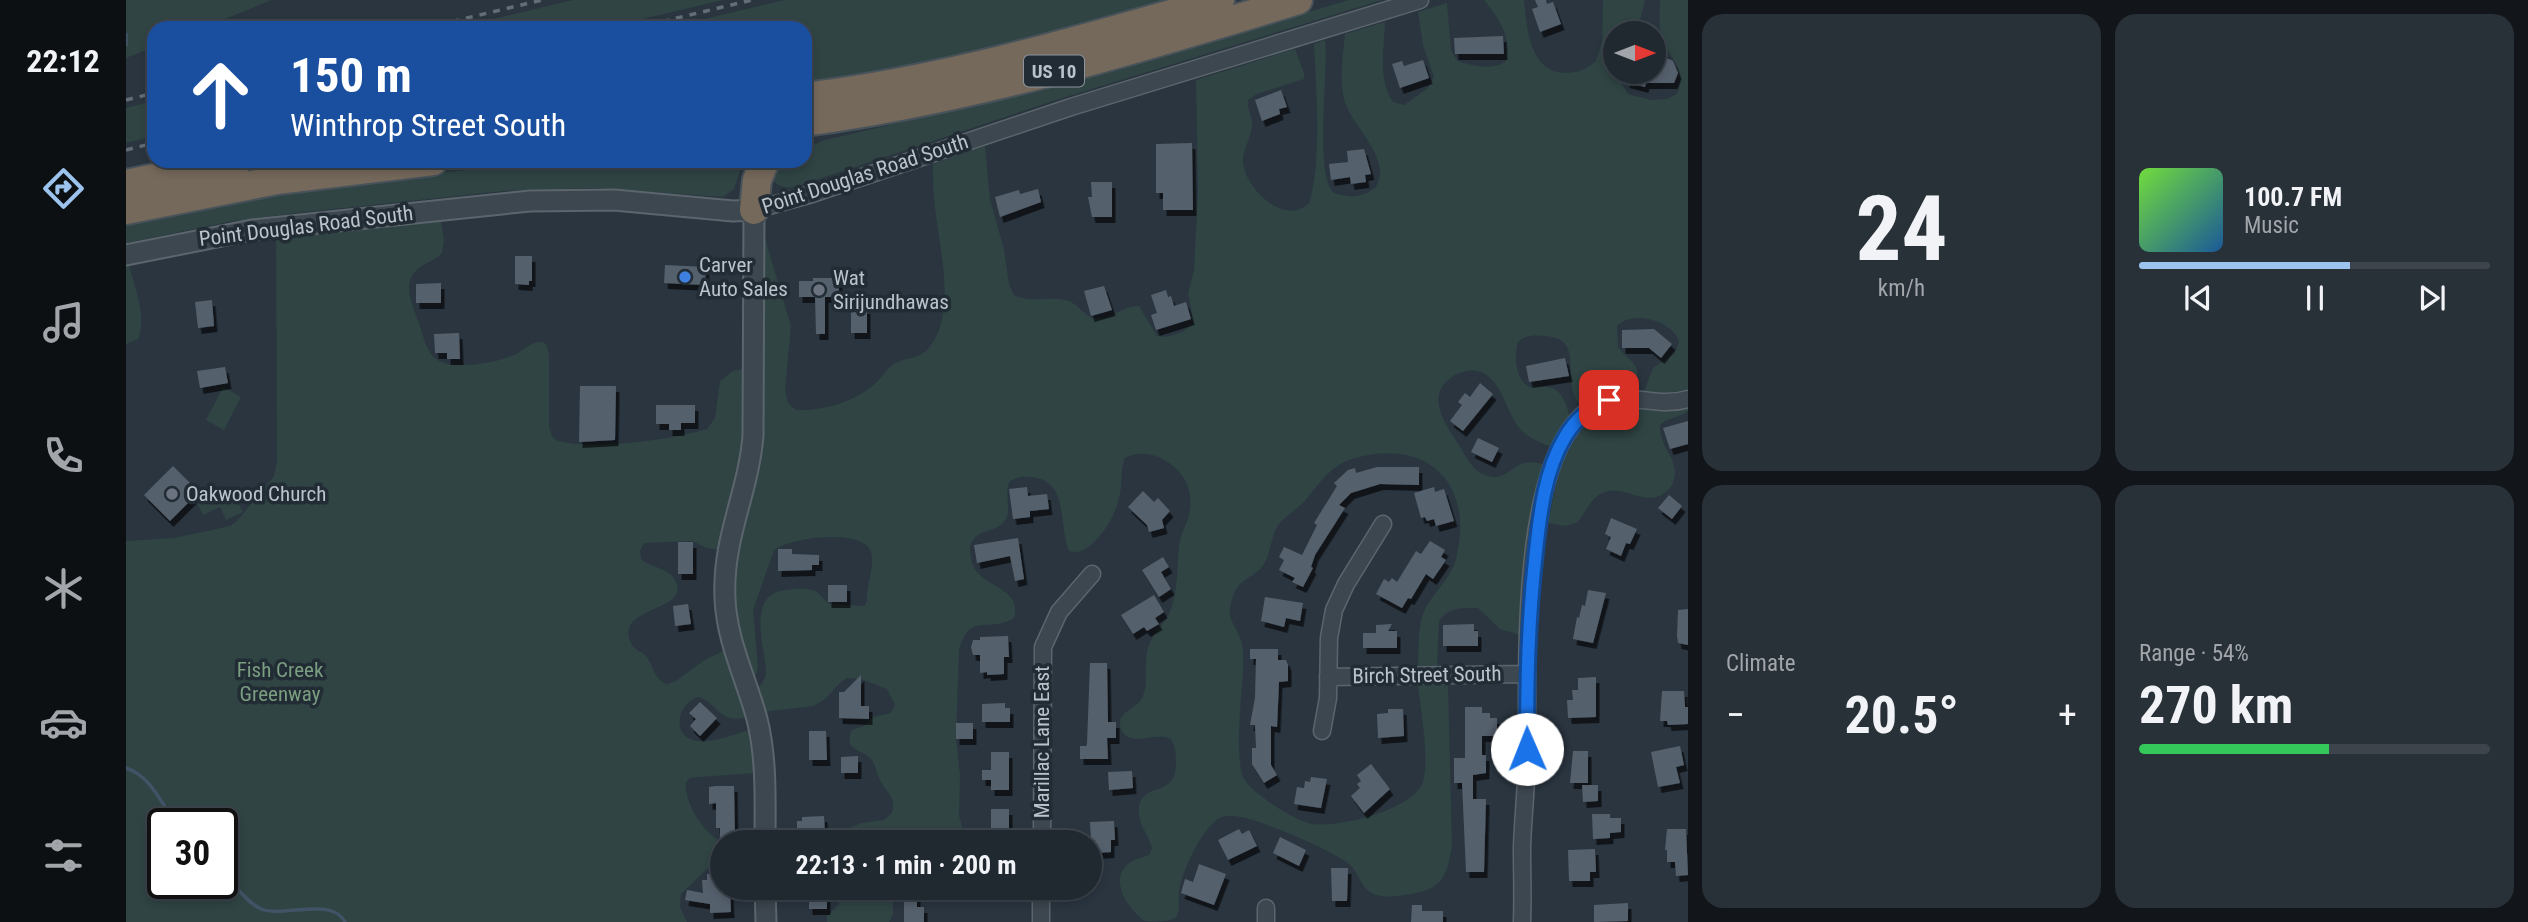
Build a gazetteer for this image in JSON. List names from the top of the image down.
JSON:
{
  "streets": {
    "highway": ["US 10"],
    "street": ["Point Douglas Road South", "Birch Street South", "Marillac Lane East"]
  },
  "parks": ["Fish Creek Greenway"],
  "places": ["Carver Auto Sales", "Wat Sirijundhawas", "Oakwood Church"],
  "north": "right",
  "page": {
    "tabs": "22:12",
    "tile": [
      ["24", "km/h"],
      "Climate",
      ["Range · 54%", "270 km"]
    ],
    "turn": ["150 m", "Winthrop Street South"],
    "song": ["100.7 FM", "Music"],
    "heat": ["−", "20.5°", "+"],
    "limit": "30",
    "trip": "22:13 · 1 min · 200 m"
  }
}
